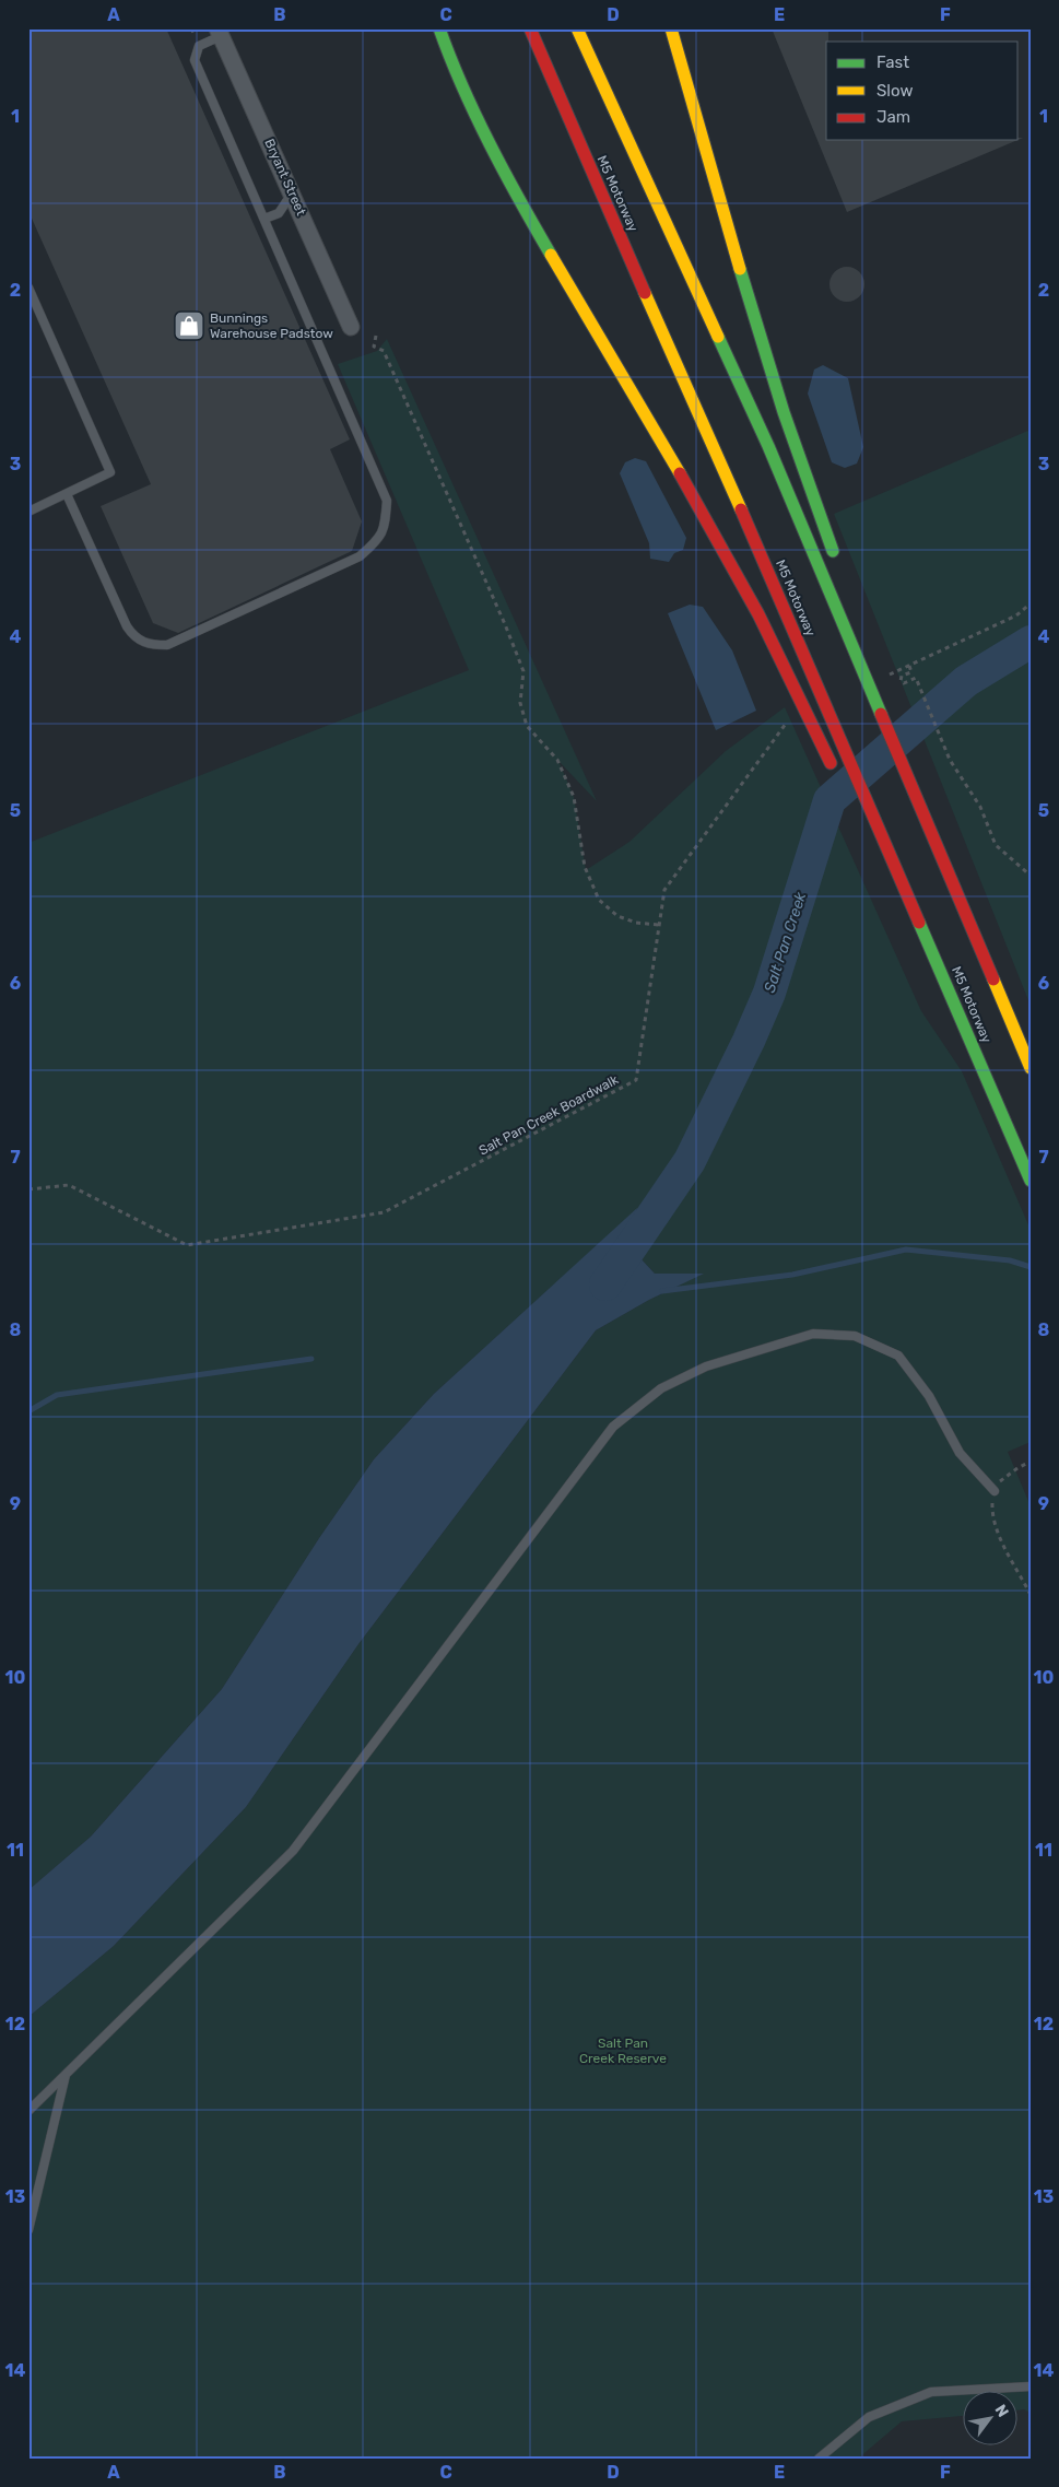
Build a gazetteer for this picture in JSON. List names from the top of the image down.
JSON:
{
  "streets": {
    "highway": ["M5 Motorway"],
    "street": ["Bryant Street"],
    "path": ["Salt Pan Creek Boardwalk"]
  },
  "water": ["Salt Pan Creek"],
  "parks": ["Salt Pan Creek Reserve"],
  "places": {
    "shop": ["Bunnings Warehouse Padstow"]
  },
  "legend": ["Fast", "Slow", "Jam"],
  "north": "top right",
  "grid": {
    "columns": [
      "A",
      "B",
      "C",
      "D",
      "E",
      "F"
    ],
    "rows": [
      "1",
      "2",
      "3",
      "4",
      "5",
      "6",
      "7",
      "8",
      "9",
      "10",
      "11",
      "12",
      "13",
      "14"
    ]
  }
}
